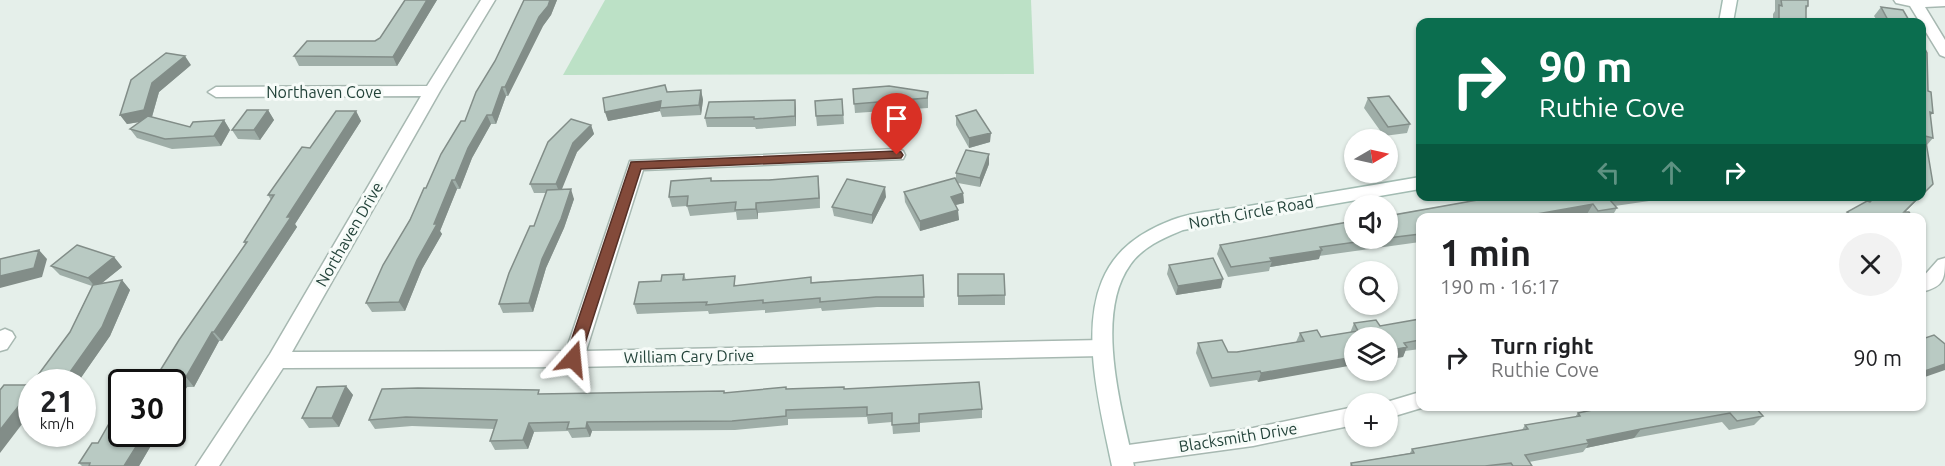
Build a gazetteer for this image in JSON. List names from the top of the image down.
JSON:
{
  "streets": {
    "street": [
      "Northaven Cove",
      "North Circle Road",
      "Northaven Drive",
      "William Cary Drive",
      "Blacksmith Drive"
    ]
  },
  "crossings": [
    ["Northaven Cove", "Northaven Drive"],
    ["North Circle Road", "William Cary Drive"],
    ["North Circle Road", "Blacksmith Drive"],
    ["Northaven Drive", "William Cary Drive"]
  ],
  "north": "right",
  "page": {
    "turn": ["90 m", "Ruthie Cove"],
    "map_buttons": "+",
    "heading": ["1 min", "190 m · 16:17"],
    "list": [
      {
        "name": "Turn right",
        "note": "Ruthie Cove",
        "value": "90 m"
      }
    ],
    "speed": "21 km/h",
    "limit": "30"
  }
}
